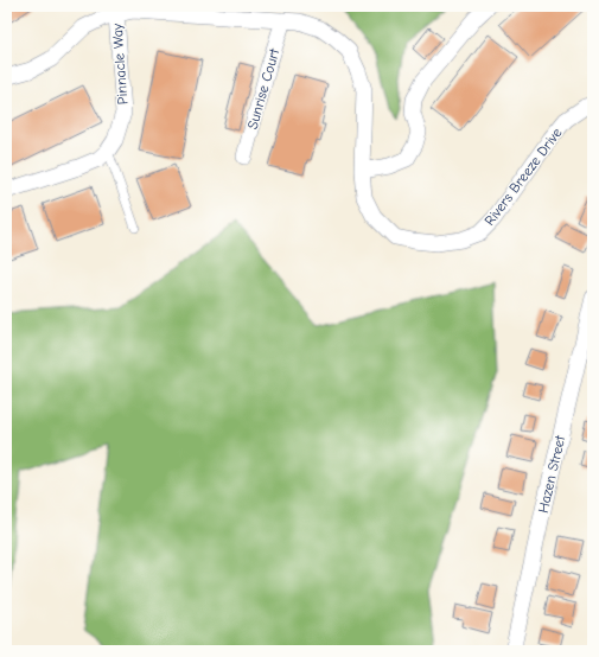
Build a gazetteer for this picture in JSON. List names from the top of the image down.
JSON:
{
  "streets": {
    "street": [
      "Pinnacle Way",
      "Sunrise Court",
      "Rivers Breeze Drive",
      "Hazen Street"
    ]
  },
  "crossings": [
    ["Pinnacle Way", "Rivers Breeze Drive"],
    ["Sunrise Court", "Rivers Breeze Drive"]
  ]
}
